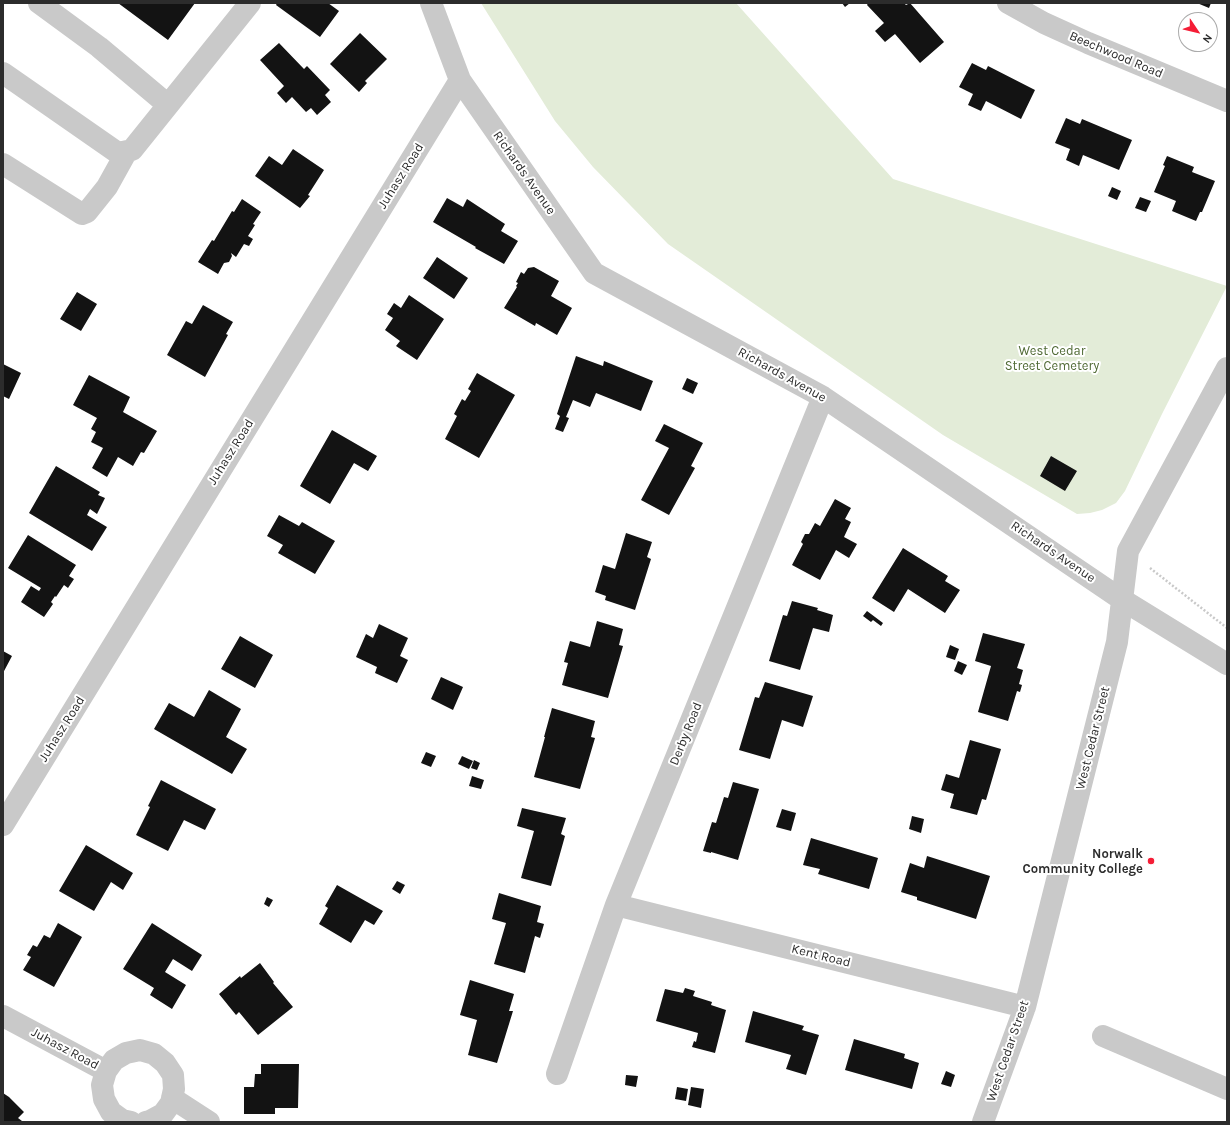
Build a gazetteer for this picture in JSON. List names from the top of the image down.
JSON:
{
  "streets": {
    "street": [
      "Beechwood Road",
      "Richards Avenue",
      "Juhasz Road",
      "Derby Road",
      "West Cedar Street",
      "Kent Road"
    ]
  },
  "crossings": [
    ["Richards Avenue", "Juhasz Road"],
    ["Richards Avenue", "Derby Road"],
    ["Richards Avenue", "West Cedar Street"],
    ["Derby Road", "Kent Road"],
    ["West Cedar Street", "Kent Road"]
  ],
  "parks": ["West Cedar Street Cemetery"],
  "places": ["Norwalk Community College"],
  "north": "bottom right"
}
